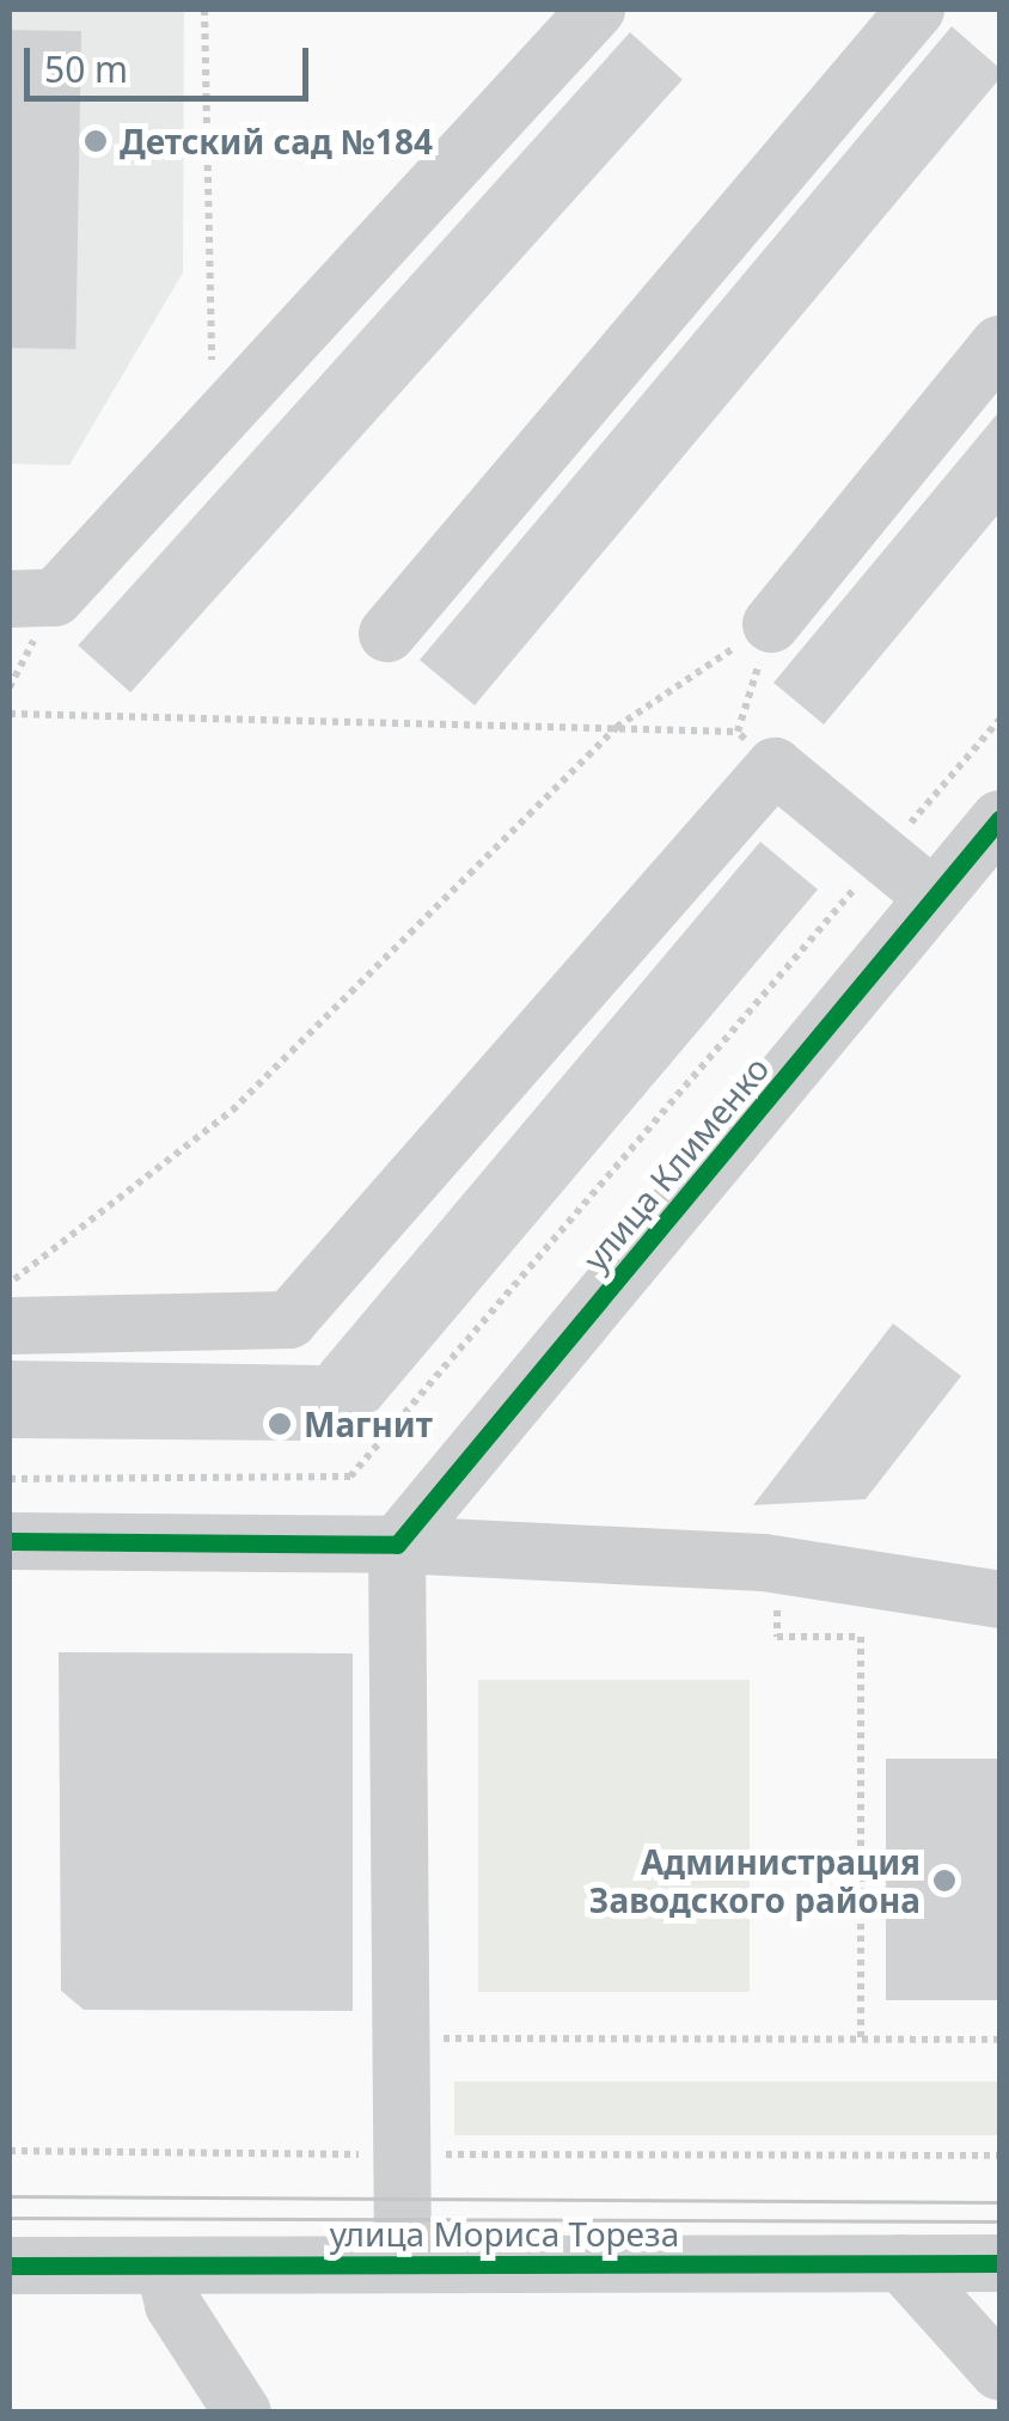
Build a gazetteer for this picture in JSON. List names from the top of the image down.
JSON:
{
  "streets": {
    "street": ["улица Клименко", "улица Мориса Тореза"]
  },
  "places": ["Детский сад №184", "Магнит", "Администрация Заводского района"],
  "scale_bar": "50 m"
}
